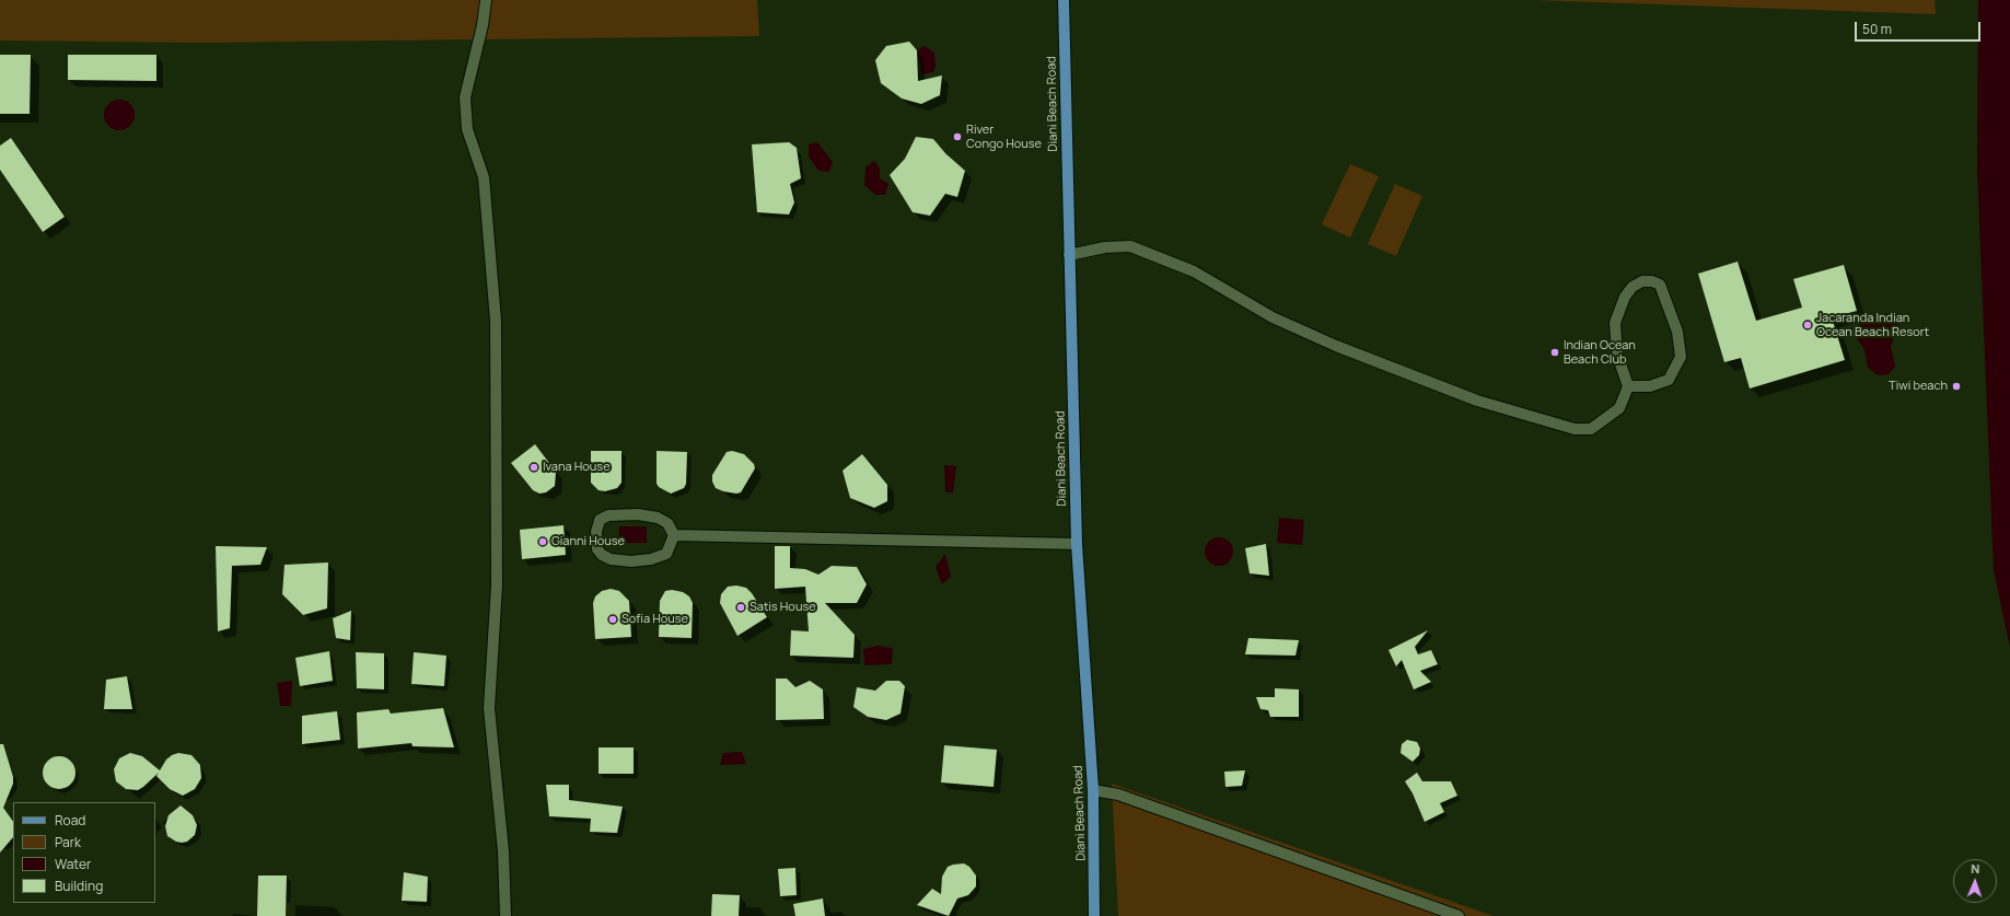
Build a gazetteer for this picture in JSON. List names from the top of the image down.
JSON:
{
  "streets": {
    "main road": ["Diani Beach Road"]
  },
  "places": [
    "River Congo House",
    "Jacaranda Indian Ocean Beach Resort",
    "Indian Ocean Beach Club",
    "Tiwi beach",
    "Ivana House",
    "Gianni House",
    "Satis House",
    "Sofia House"
  ],
  "legend": [
    "Road",
    "Park",
    "Water",
    "Building"
  ],
  "scale_bar": "50 m",
  "north": "top"
}
